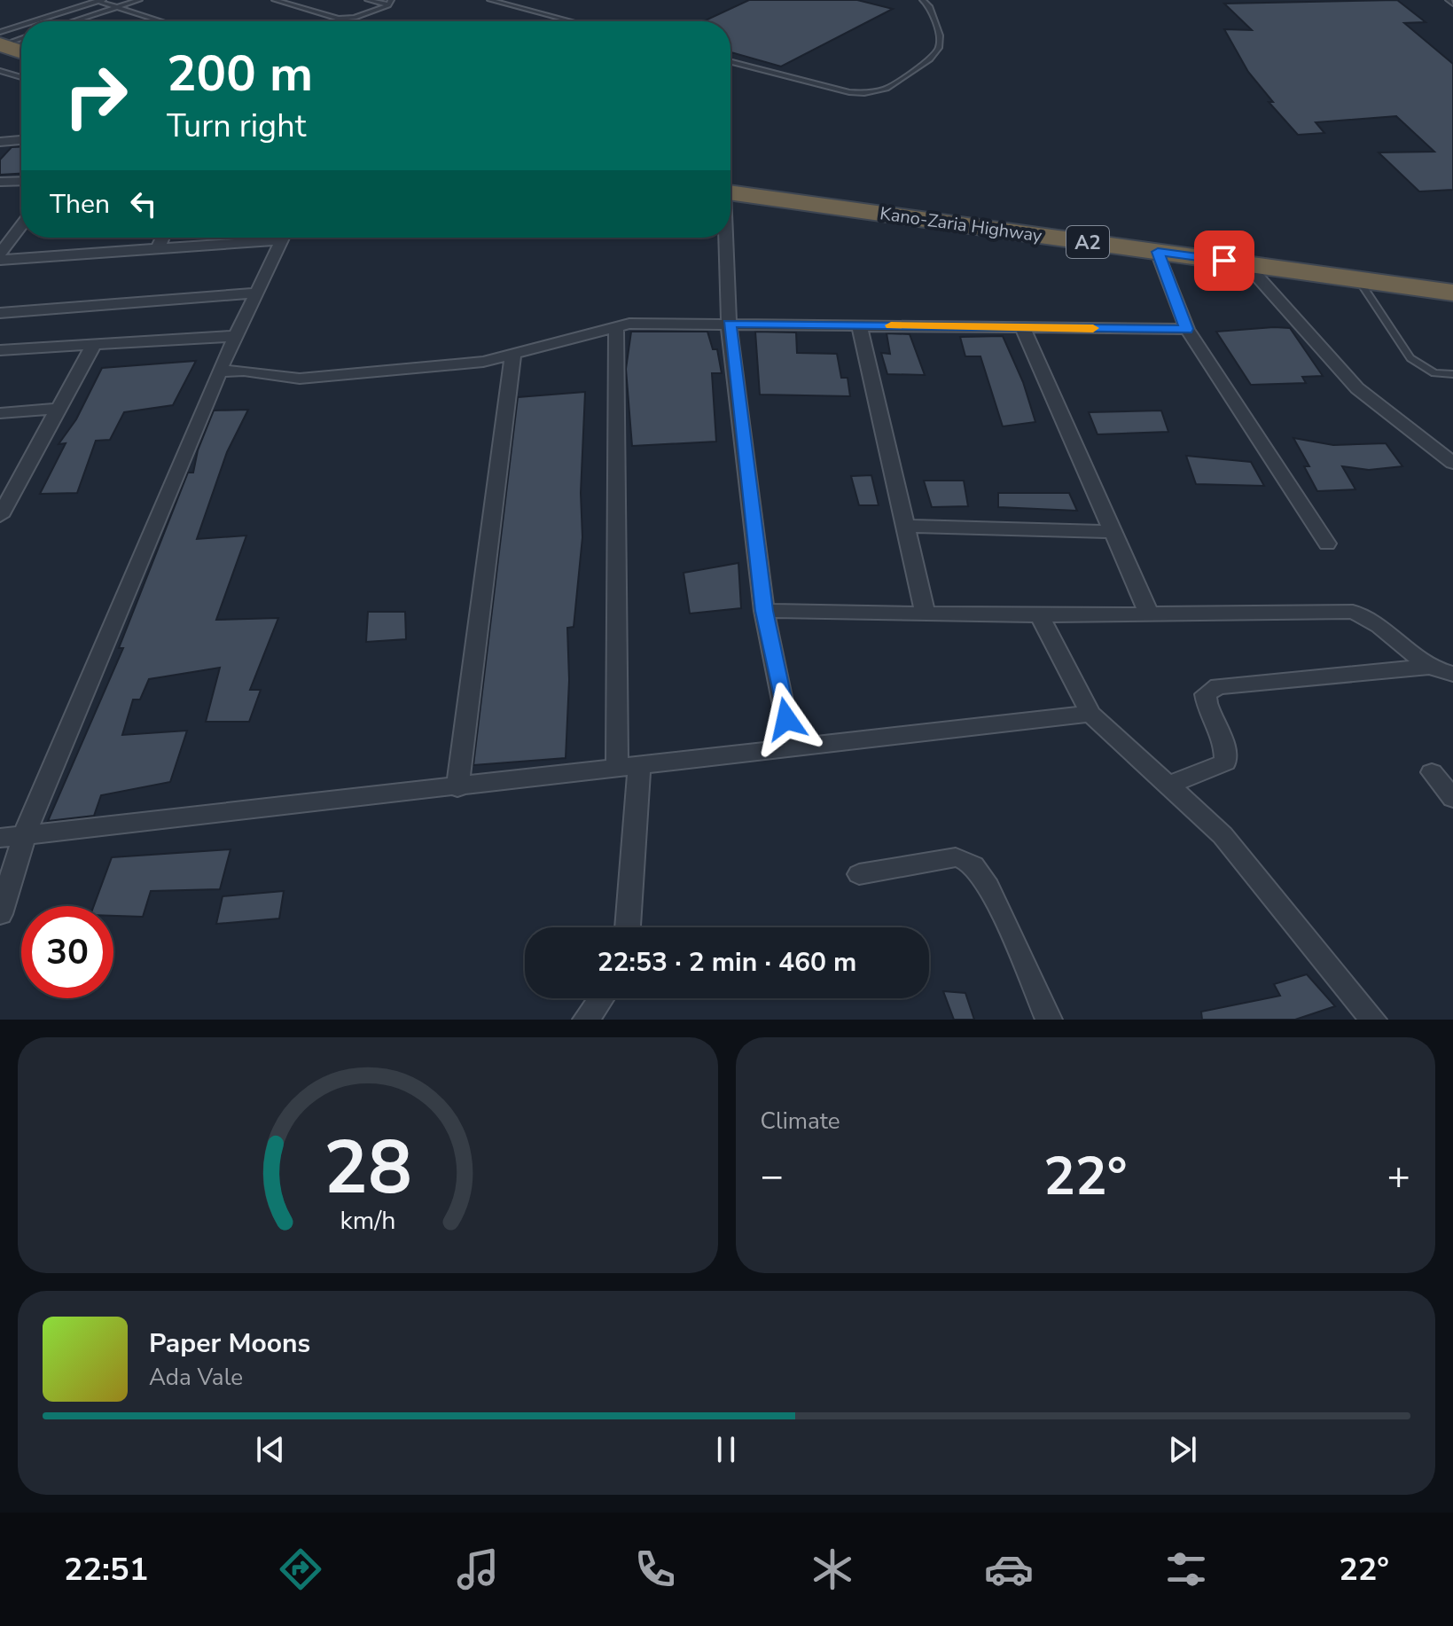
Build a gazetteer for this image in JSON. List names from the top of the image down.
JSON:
{
  "streets": {
    "highway": ["Kano-Zaria Highway", "A2"]
  },
  "page": {
    "turn": ["200 m", "Turn right"],
    "then": "Then",
    "limit": "30",
    "trip": "22:53 · 2 min · 460 m",
    "tile": "Climate",
    "heat": ["−", "22°", "+"],
    "song": ["Paper Moons", "Ada Vale"],
    "tabs": ["22:51", "22°"],
    "gauge": ["28", "km/h"]
  }
}
